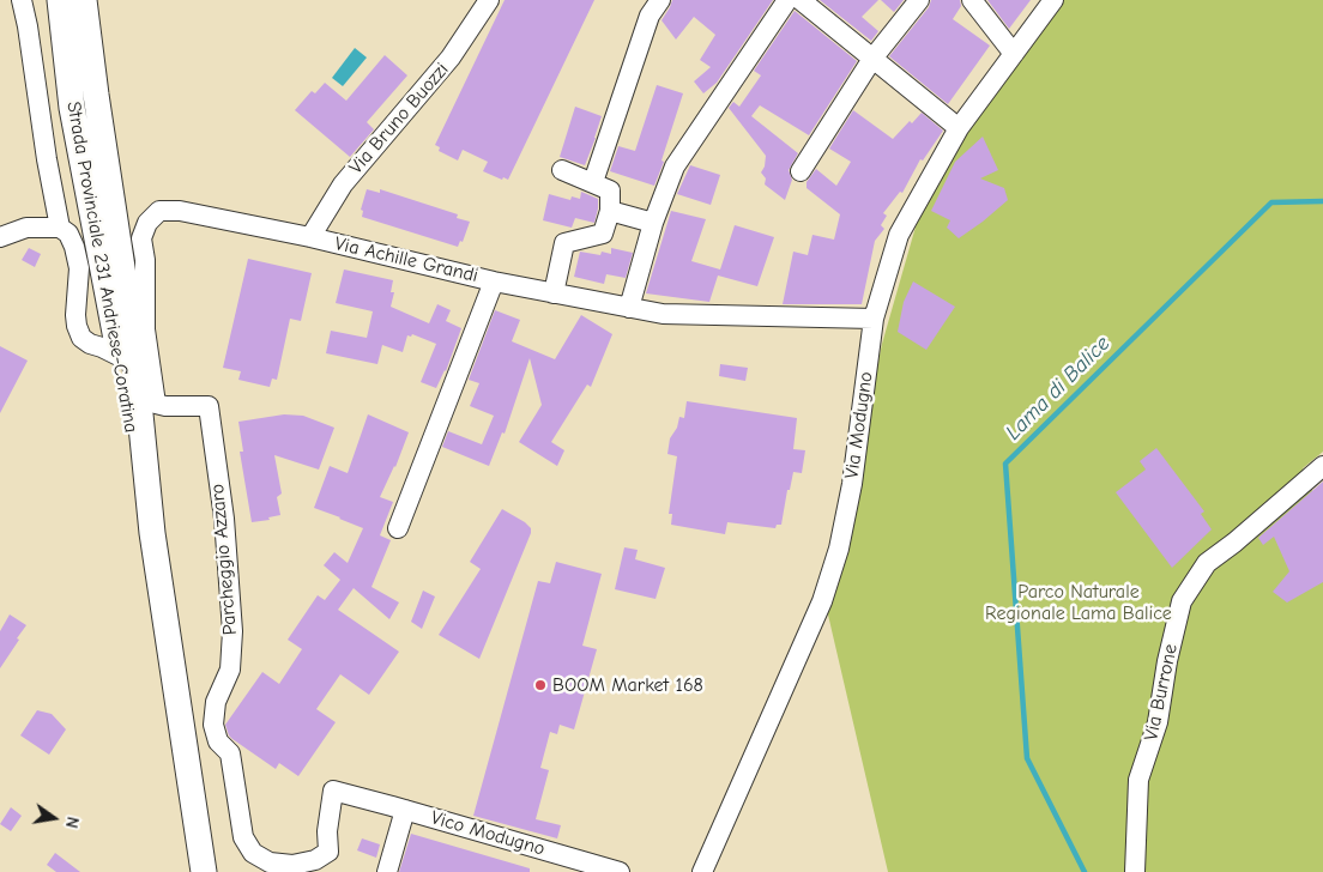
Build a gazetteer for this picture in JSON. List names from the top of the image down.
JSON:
{
  "streets": {
    "main road": ["Strada Provinciale 231 Andriese-Coratina"],
    "street": [
      "Via Bruno Buozzi",
      "Via Achille Grandi",
      "Via Modugno",
      "Parcheggio Azzaro",
      "Via Burrone",
      "Vico Modugno"
    ]
  },
  "crossings": [
    ["Via Bruno Buozzi", "Via Achille Grandi"],
    ["Via Achille Grandi", "Via Modugno"],
    ["Via Achille Grandi", "Parcheggio Azzaro"],
    ["Parcheggio Azzaro", "Vico Modugno"]
  ],
  "water": ["Lama di Balice"],
  "parks": ["Parco Naturale Regionale Lama Balice"],
  "places": ["BOOM Market 168"],
  "north": "right"
}
